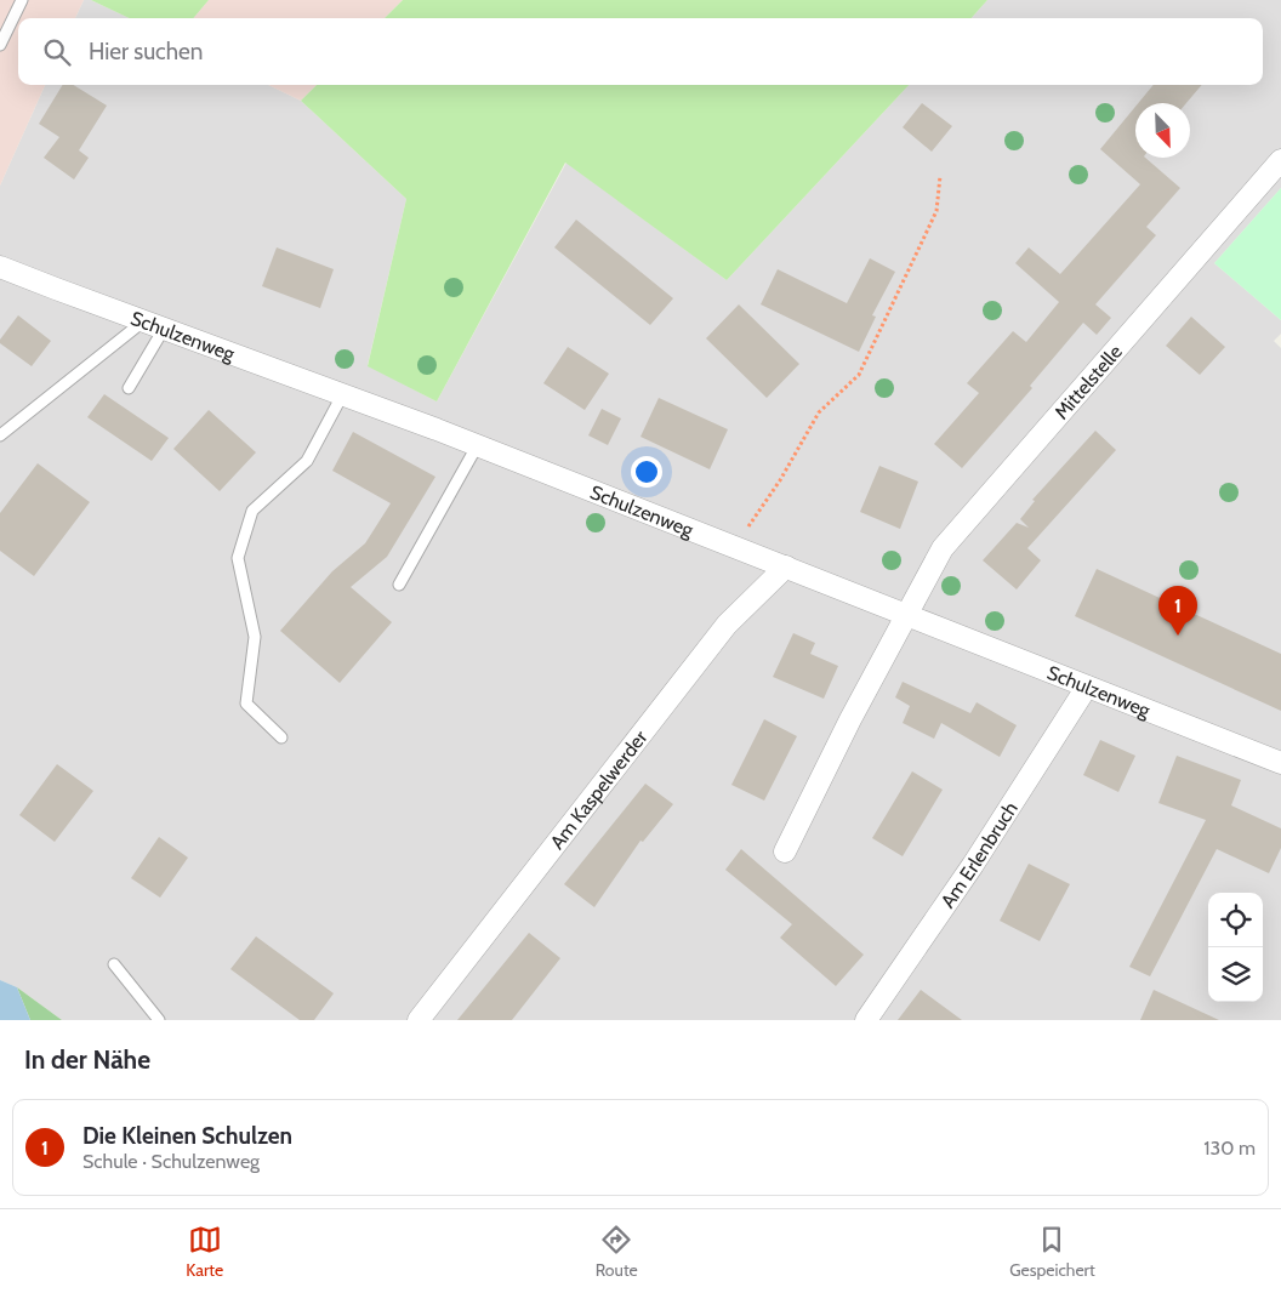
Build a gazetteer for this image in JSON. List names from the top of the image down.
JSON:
{
  "streets": {
    "street": [
      "Schulzenweg",
      "Mittelstelle",
      "Am Kaspelwerder",
      "Am Erlenbruch"
    ]
  },
  "crossings": [
    ["Schulzenweg", "Mittelstelle"],
    ["Schulzenweg", "Am Kaspelwerder"],
    ["Schulzenweg", "Am Erlenbruch"]
  ],
  "north": "bottom right",
  "page": {
    "search": "Hier suchen",
    "pins": "1",
    "heading": "In der Nähe",
    "list": [
      {
        "mark": "1",
        "name": "Die Kleinen Schulzen",
        "note": "Schule · Schulzenweg",
        "value": "130 m"
      }
    ],
    "nav": ["Karte", "Route", "Gespeichert"]
  }
}
